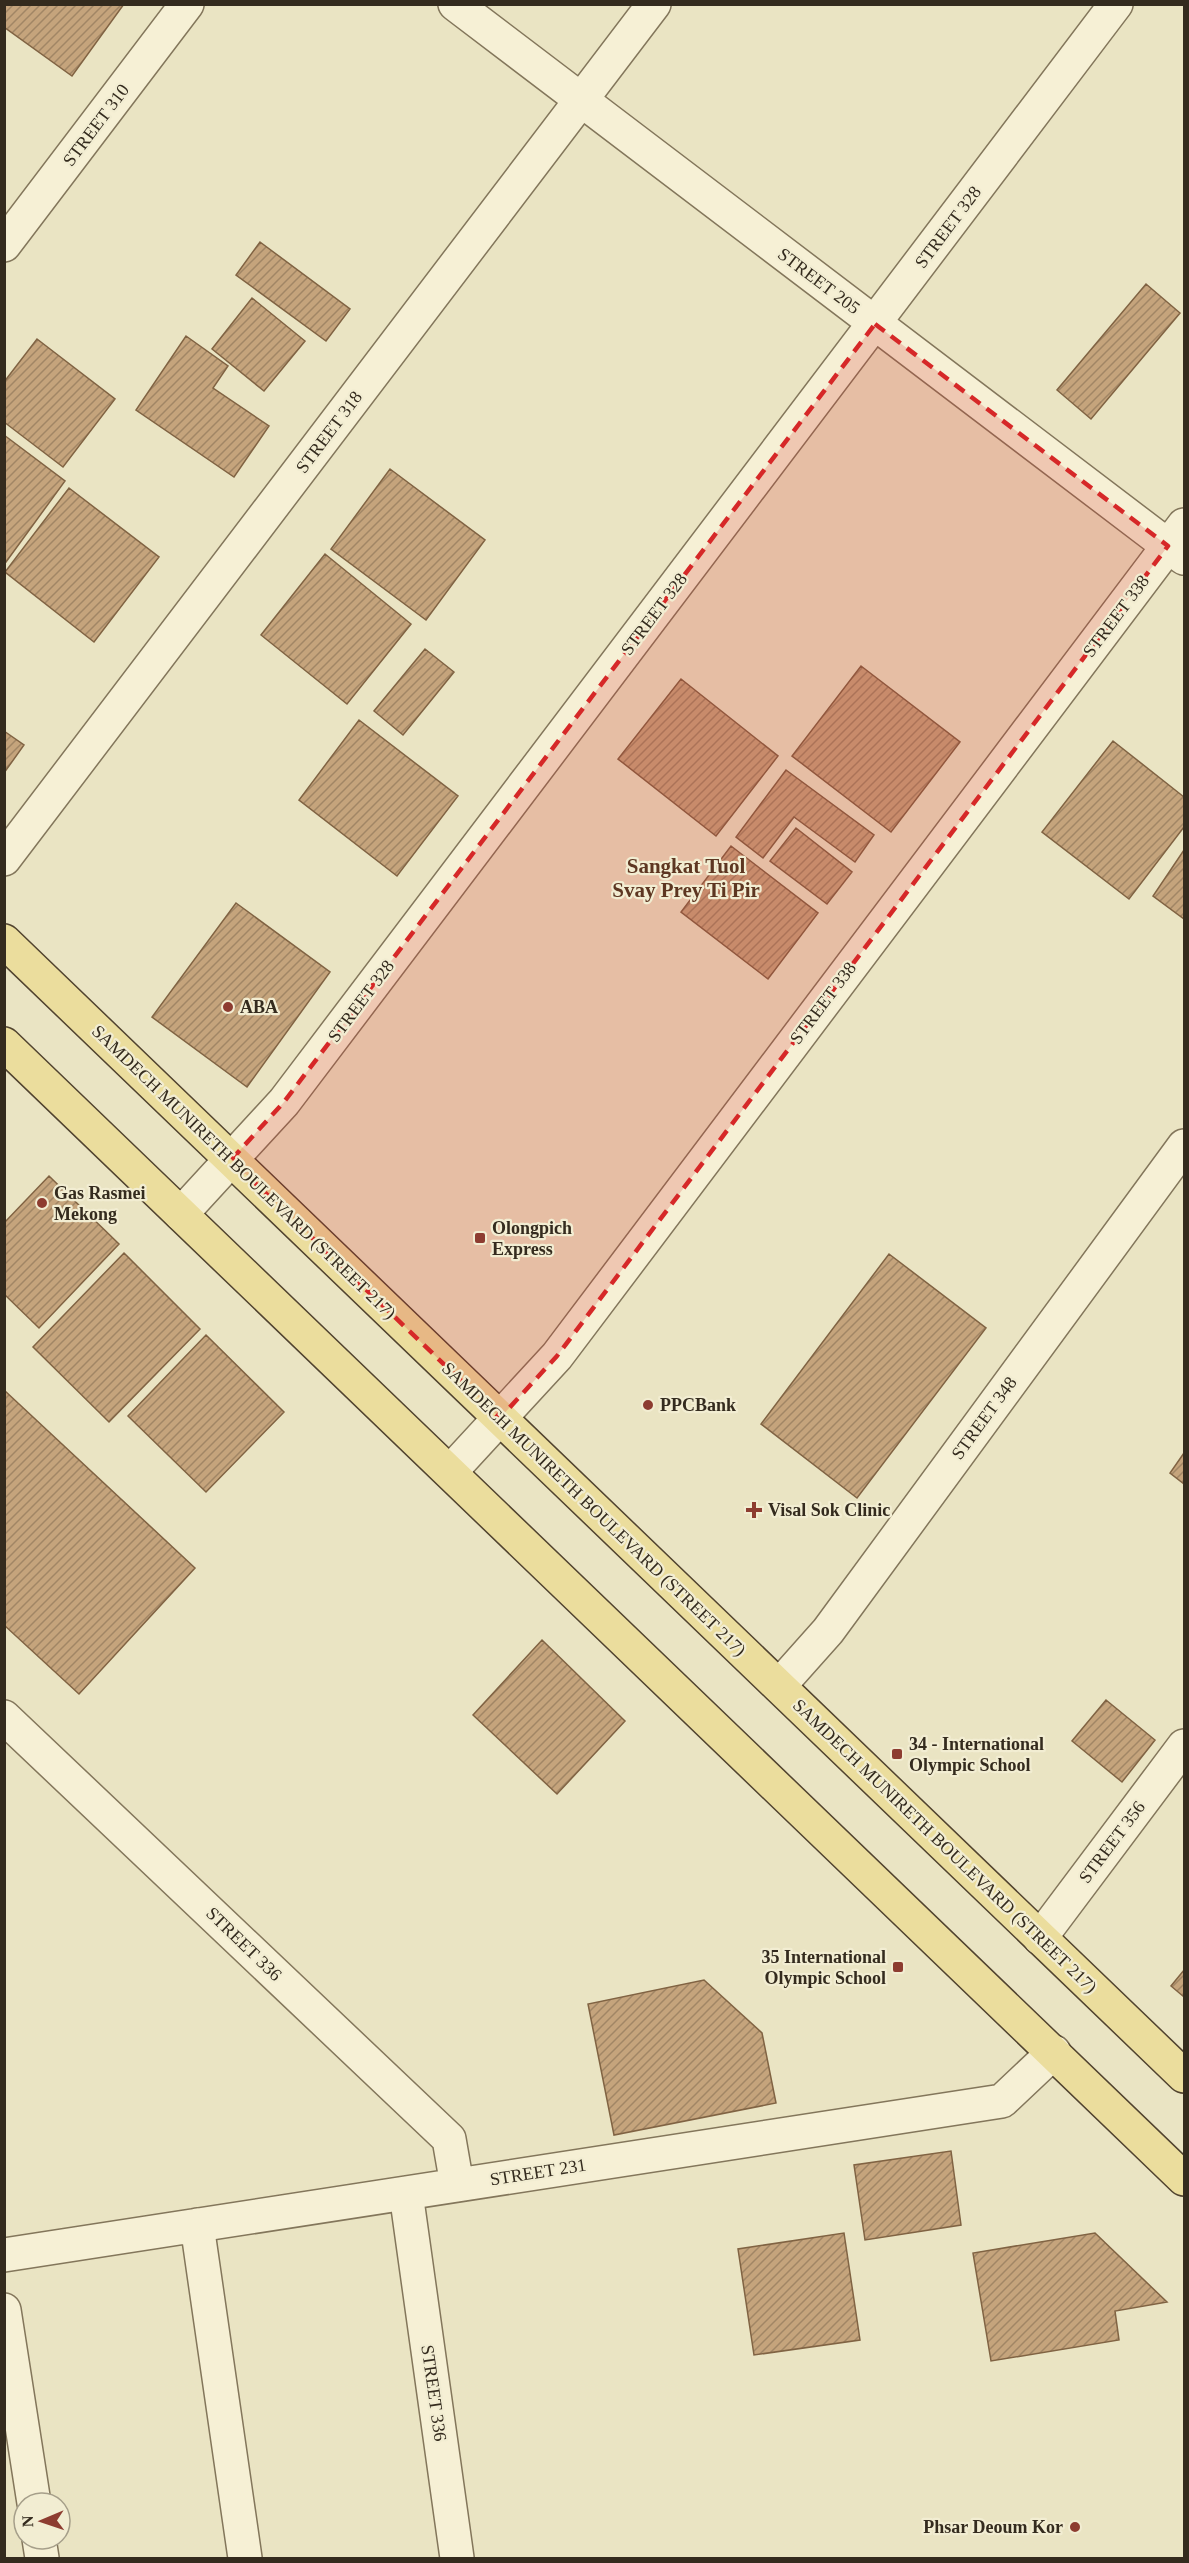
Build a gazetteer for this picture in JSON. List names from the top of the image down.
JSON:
{
  "streets": {
    "main road": ["SAMDECH MUNIRETH BOULEVARD (STREET 217)"],
    "street": [
      "STREET 310",
      "STREET 328",
      "STREET 205",
      "STREET 318",
      "STREET 338",
      "STREET 348",
      "STREET 356",
      "STREET 336",
      "STREET 231"
    ]
  },
  "crossings": [
    ["STREET 328", "STREET 205"],
    ["STREET 328", "SAMDECH MUNIRETH BOULEVARD (STREET 217)"],
    ["STREET 205", "STREET 318"],
    ["STREET 205", "STREET 338"],
    ["STREET 338", "SAMDECH MUNIRETH BOULEVARD (STREET 217)"],
    ["SAMDECH MUNIRETH BOULEVARD (STREET 217)", "STREET 348"],
    ["SAMDECH MUNIRETH BOULEVARD (STREET 217)", "STREET 356"],
    ["STREET 336", "STREET 231"]
  ],
  "districts": ["Sangkat Tuol Svay Prey Ti Pir"],
  "places": {
    "other": [
      "ABA",
      "Gas Rasmei Mekong",
      "PPCBank",
      "Phsar Deoum Kor"
    ],
    "transit": ["Olongpich Express", "34 - International Olympic School", "35 International Olympic School"],
    "health": ["Visal Sok Clinic"]
  },
  "north": "left"
}
